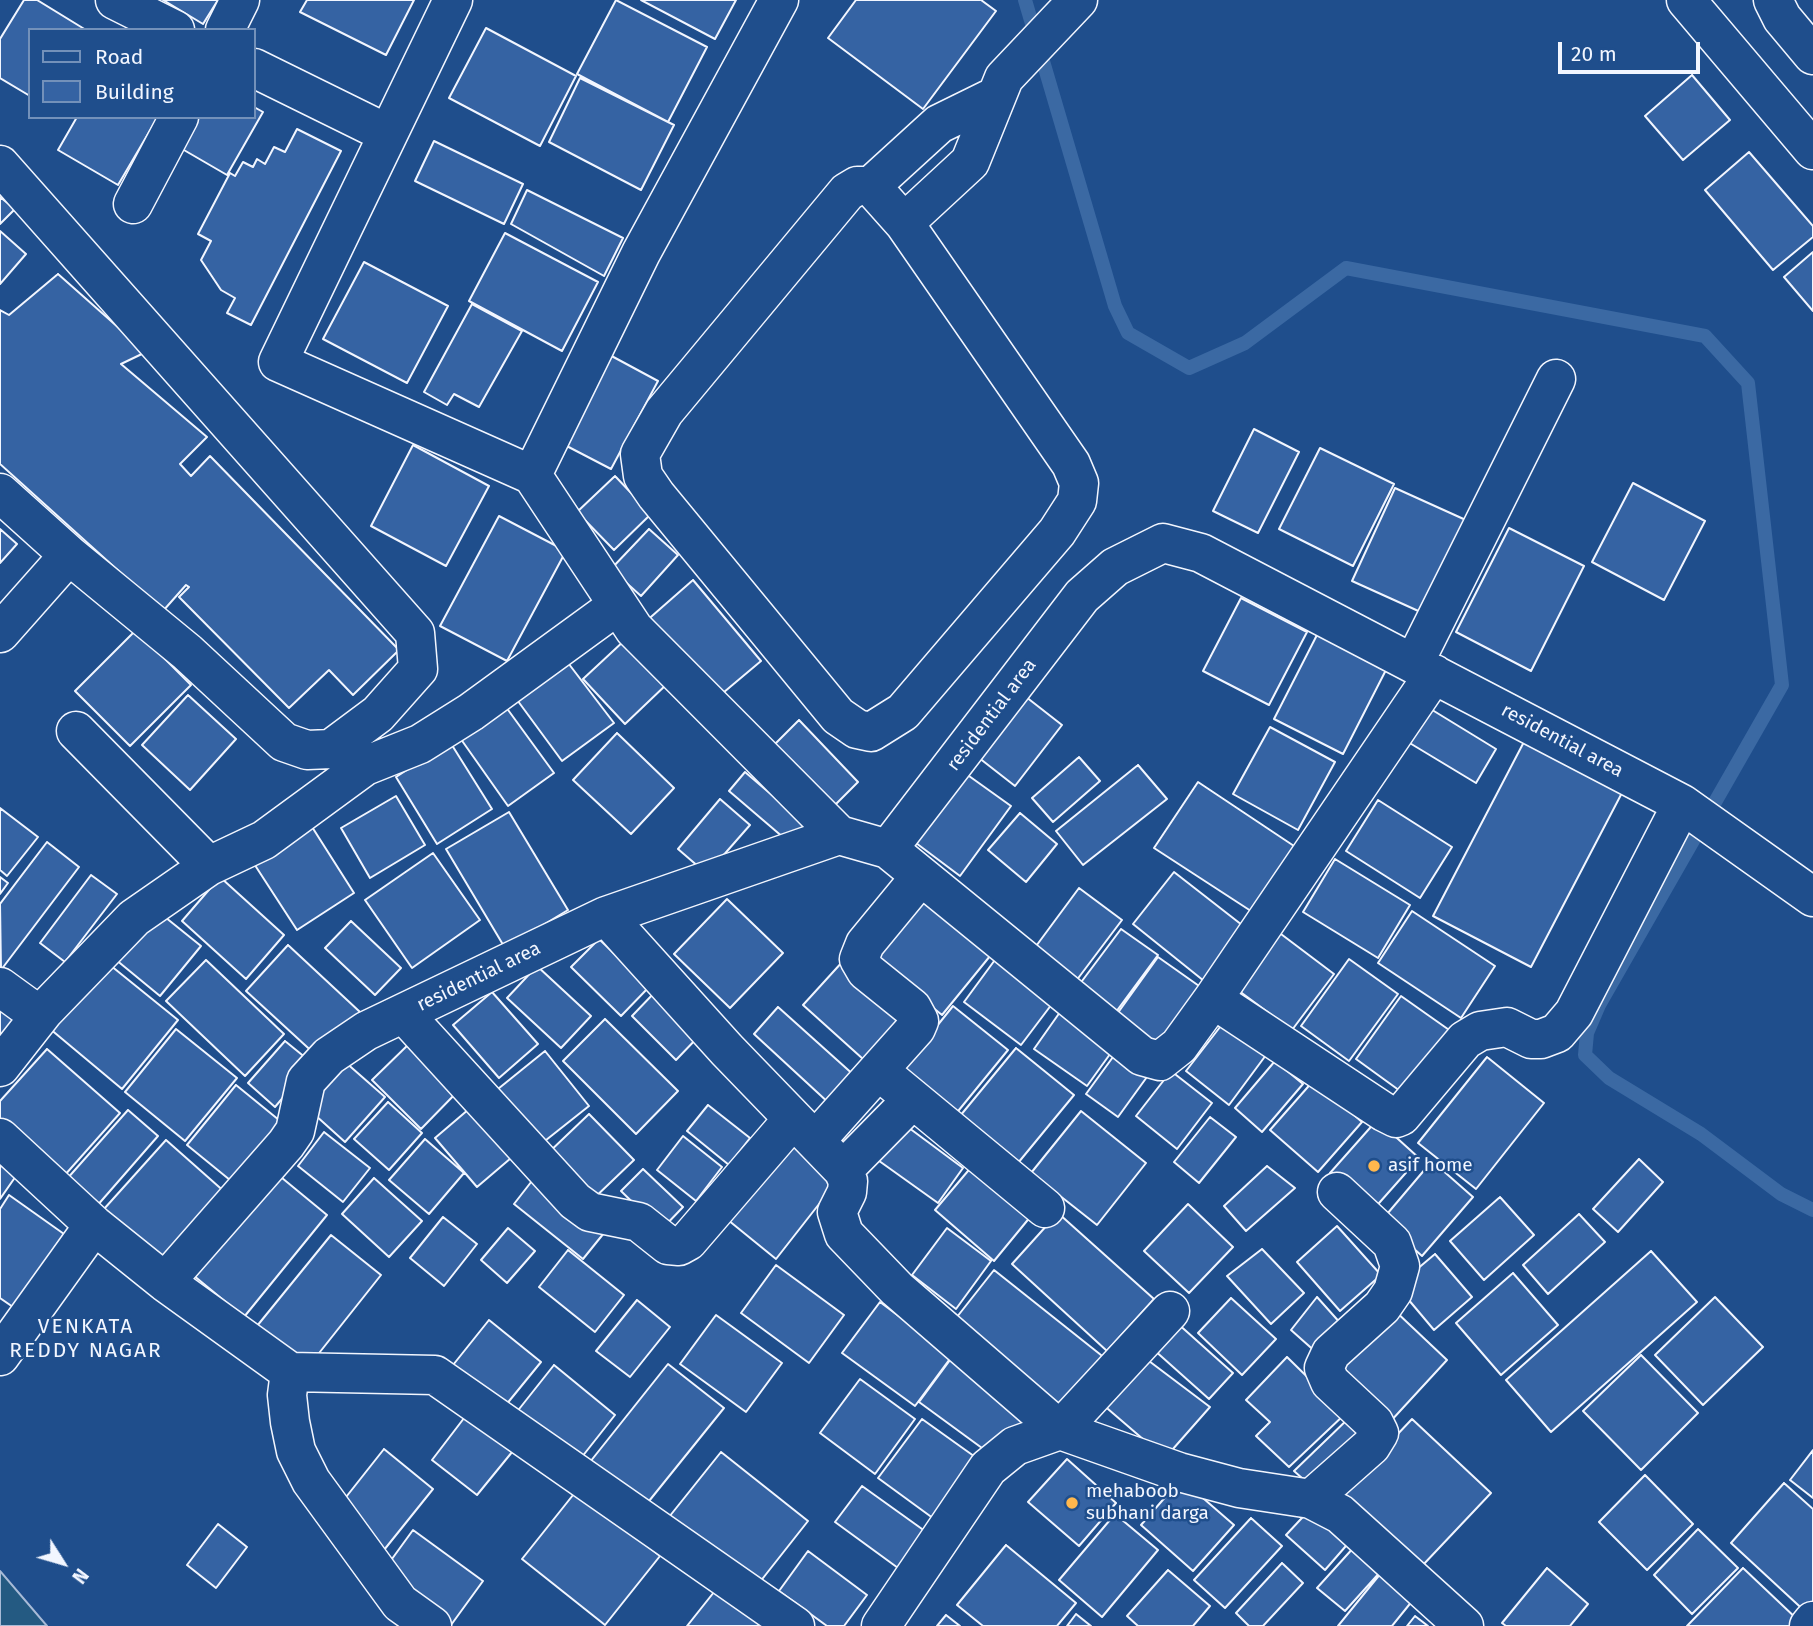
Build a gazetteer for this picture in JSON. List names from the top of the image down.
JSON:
{
  "streets": {
    "street": ["residential area"]
  },
  "districts": ["VENKATA REDDY NAGAR"],
  "places": ["asif home", "mehaboob subhani darga"],
  "legend": ["Road", "Building"],
  "scale_bar": "20 m",
  "north": "bottom right"
}
